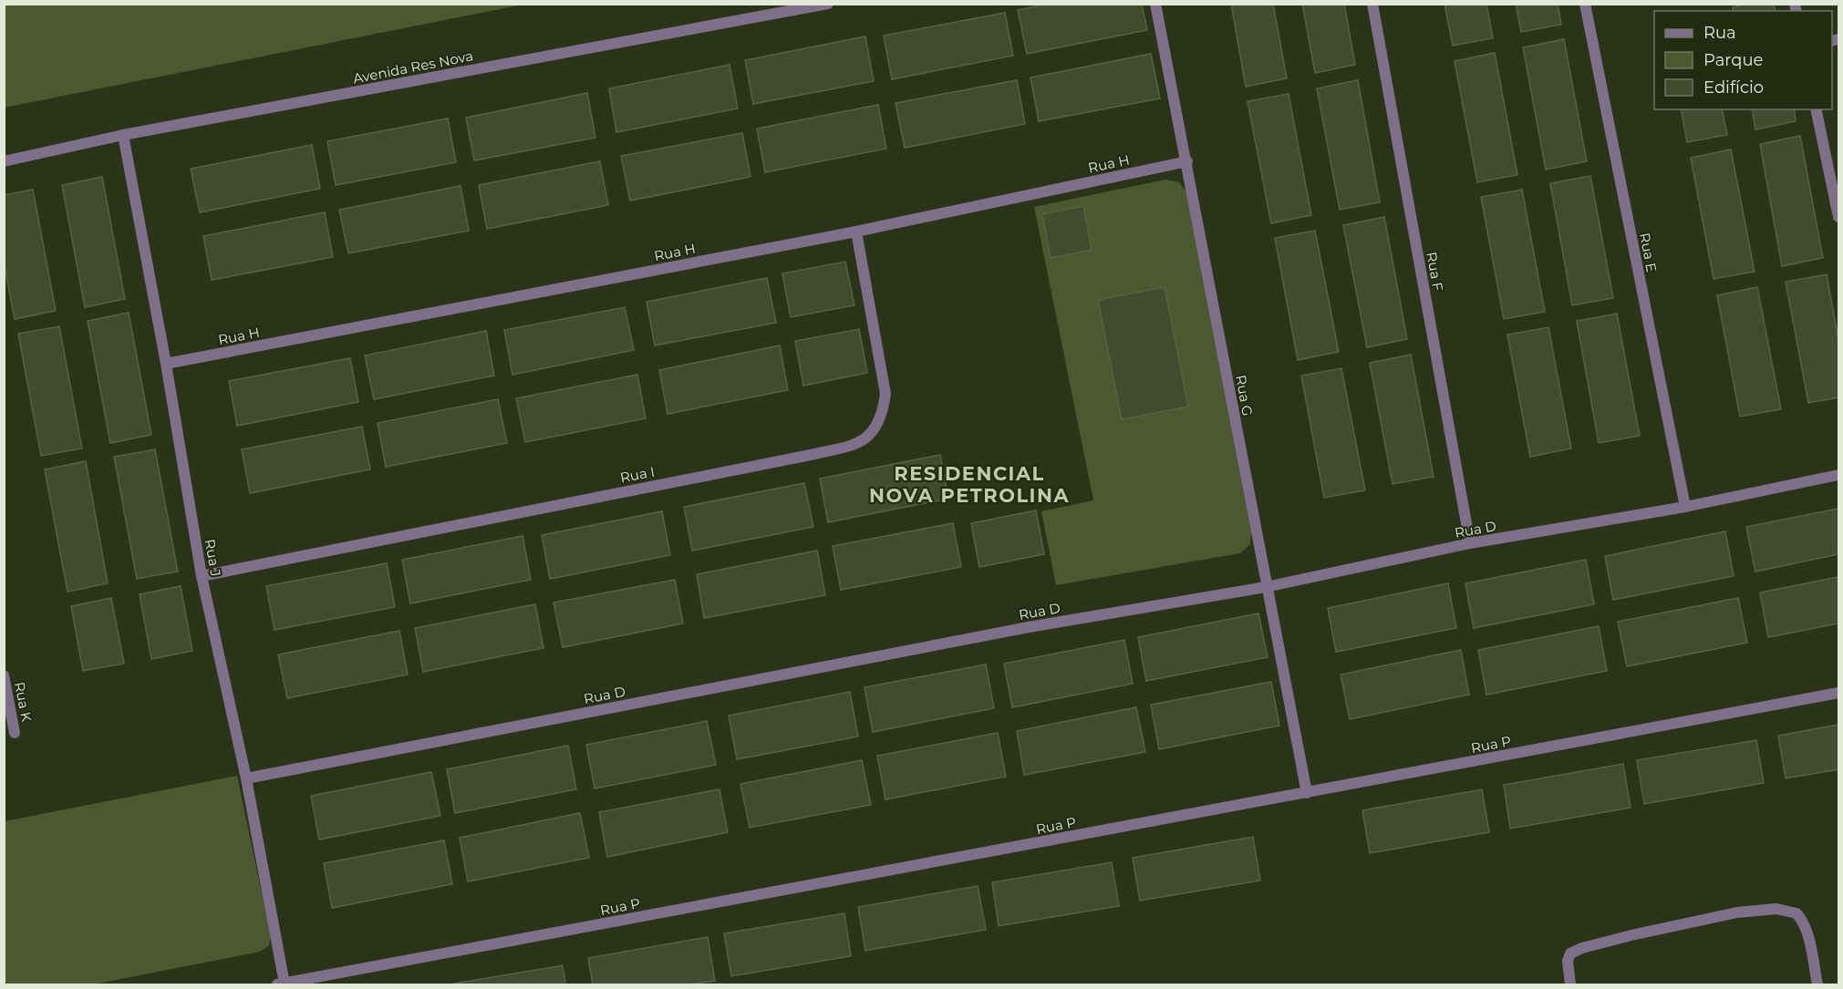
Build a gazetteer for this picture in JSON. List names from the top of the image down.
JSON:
{
  "streets": {
    "street": [
      "Avenida Res Nova",
      "Rua H",
      "Rua E",
      "Rua F",
      "Rua G",
      "Rua I",
      "Rua D",
      "Rua J",
      "Rua K",
      "Rua P"
    ]
  },
  "crossings": [
    ["Avenida Res Nova", "Rua J"],
    ["Rua H", "Rua G"],
    ["Rua H", "Rua I"],
    ["Rua H", "Rua J"],
    ["Rua E", "Rua D"],
    ["Rua F", "Rua D"],
    ["Rua G", "Rua D"],
    ["Rua G", "Rua P"],
    ["Rua I", "Rua J"],
    ["Rua D", "Rua J"],
    ["Rua J", "Rua P"]
  ],
  "districts": ["RESIDENCIAL NOVA PETROLINA"],
  "legend": ["Rua", "Parque", "Edifício"]
}
